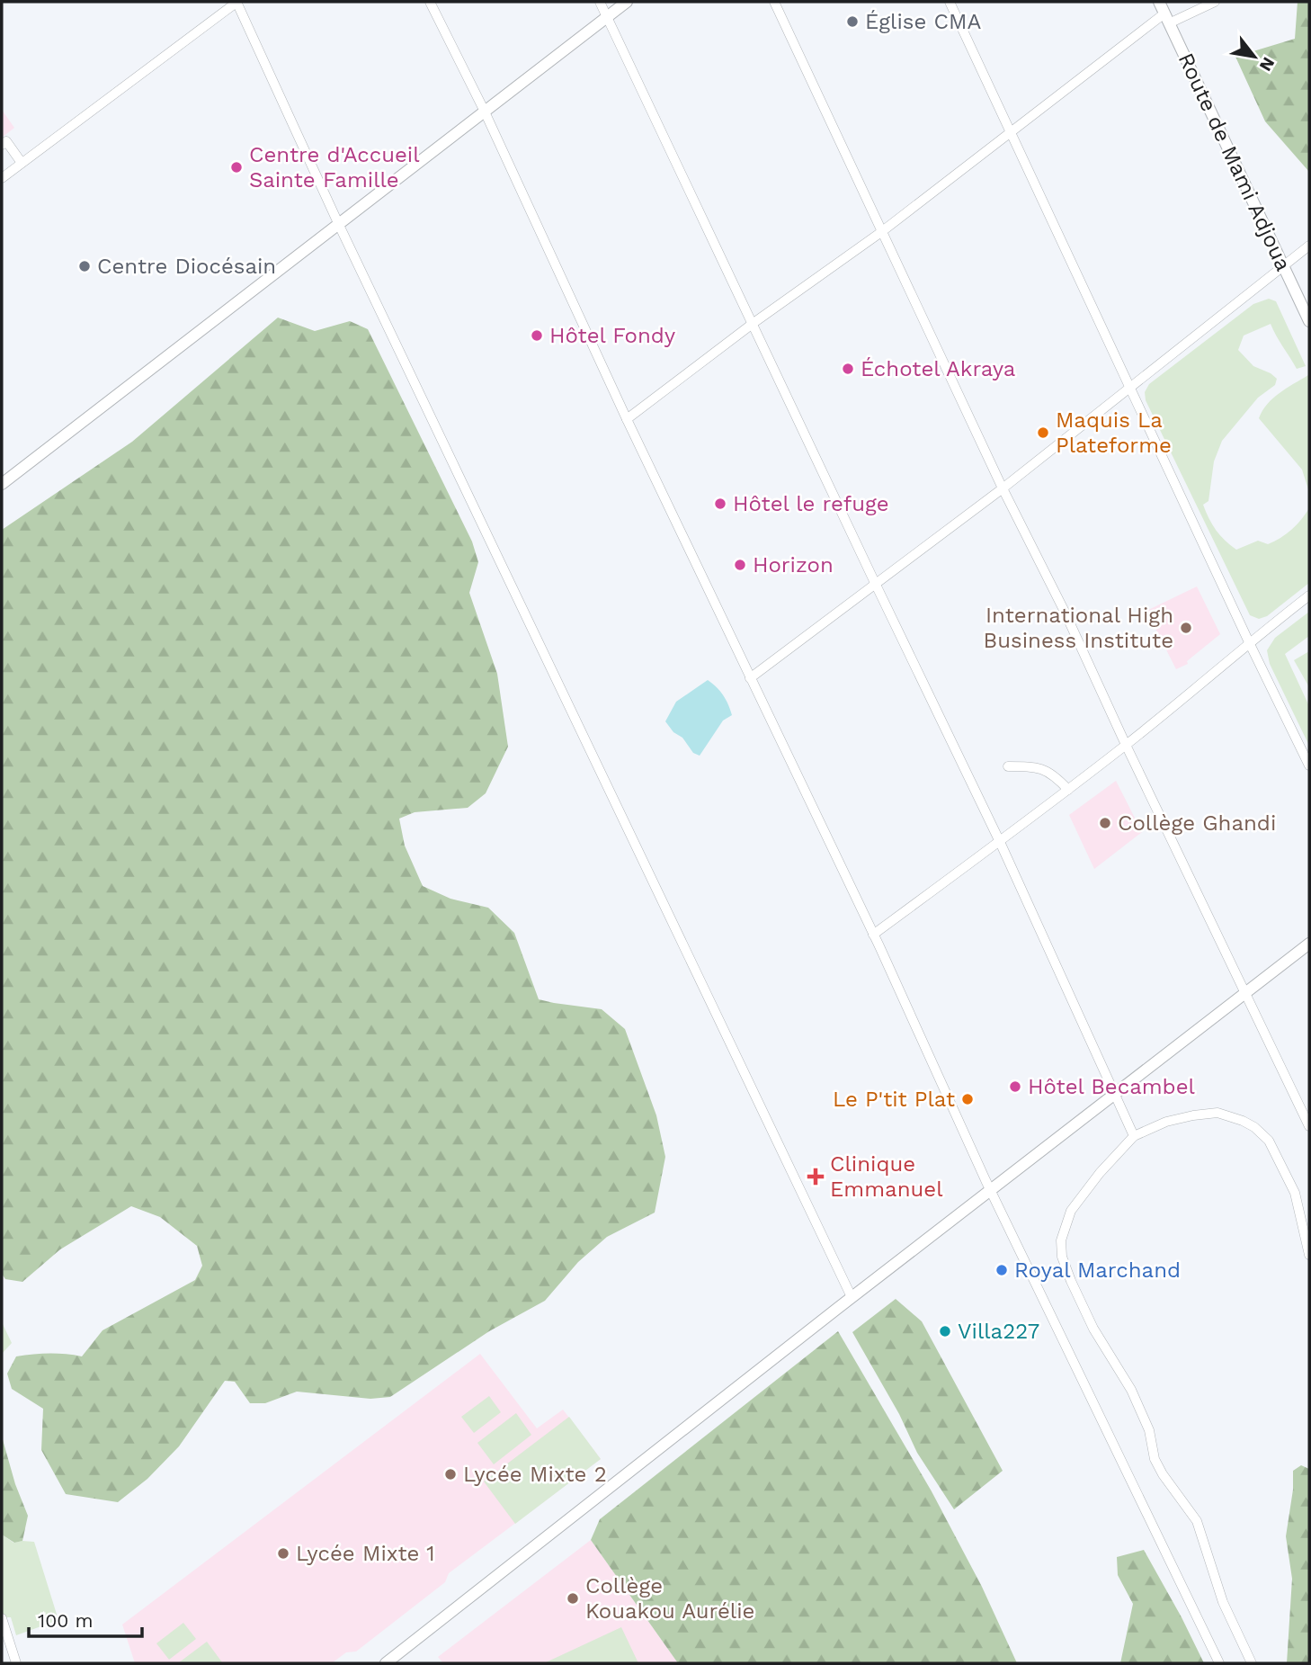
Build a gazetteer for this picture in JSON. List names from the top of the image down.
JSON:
{
  "streets": {
    "street": ["Route de Mami Adjoua"]
  },
  "places": {
    "other": [
      "Église CMA",
      "Centre d'Accueil Sainte Famille",
      "Centre Diocésain",
      "Hôtel Fondy",
      "Échotel Akraya",
      "Maquis La Plateforme",
      "Hôtel le refuge",
      "Horizon",
      "International High Business Institute",
      "Collège Ghandi",
      "Hôtel Becambel",
      "Le P'tit Plat",
      "Royal Marchand",
      "Villa227",
      "Lycée Mixte 2",
      "Lycée Mixte 1",
      "Collège Kouakou Aurélie"
    ],
    "health": ["Clinique Emmanuel"]
  },
  "scale_bar": "100 m",
  "north": "bottom right"
}
